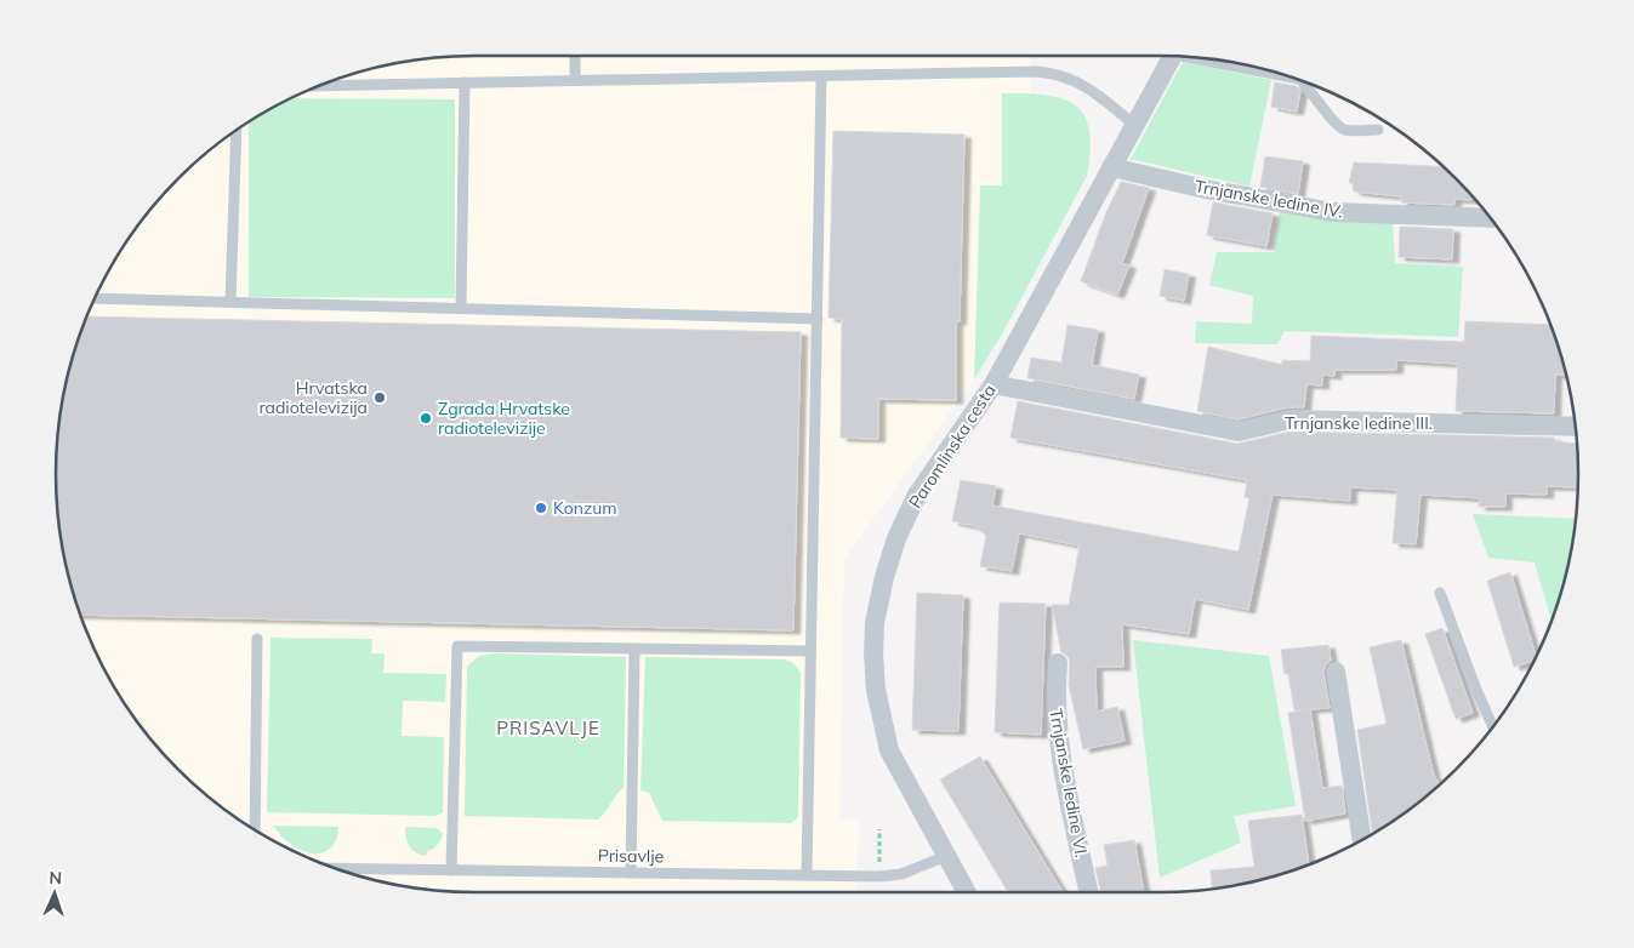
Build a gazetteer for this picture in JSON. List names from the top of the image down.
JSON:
{
  "streets": {
    "street": [
      "Trnjanske ledine IV.",
      "Trnjanske ledine III.",
      "Paromlinska cesta",
      "Trnjanske ledine VI."
    ],
    "lane": ["Prisavlje"]
  },
  "crossings": [
    ["Trnjanske ledine IV.", "Paromlinska cesta"],
    ["Trnjanske ledine III.", "Paromlinska cesta"],
    ["Paromlinska cesta", "Prisavlje"]
  ],
  "districts": ["PRISAVLJE"],
  "places": ["Hrvatska radiotelevizija", "Zgrada Hrvatske radiotelevizije", "Konzum"],
  "north": "top"
}
